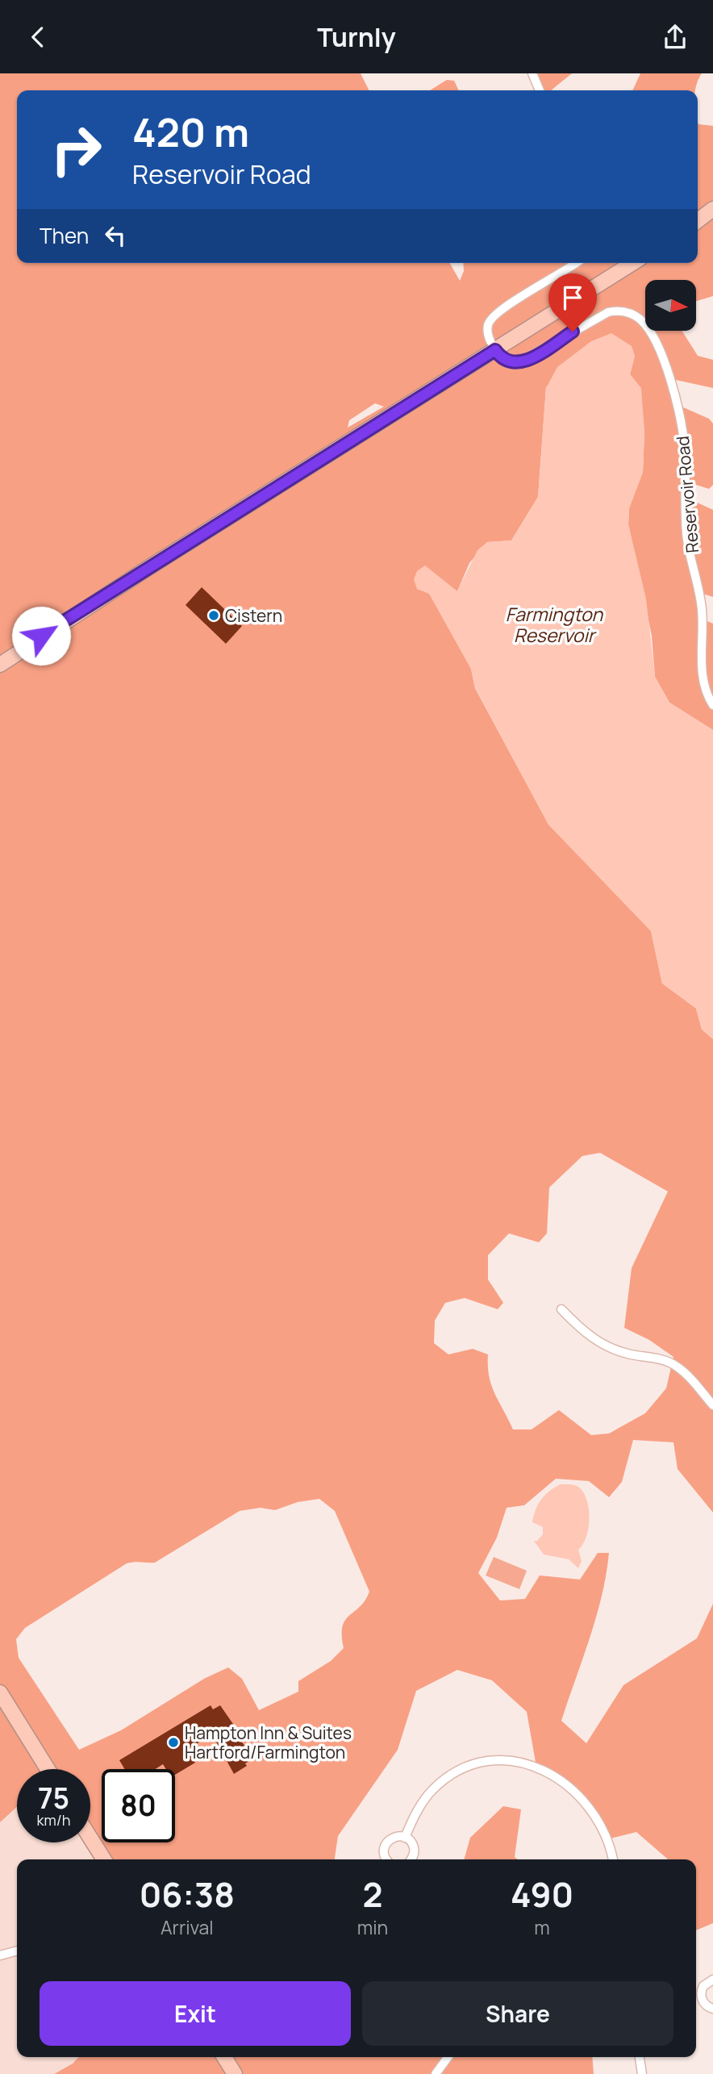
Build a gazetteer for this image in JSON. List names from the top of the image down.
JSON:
{
  "streets": {
    "street": ["Reservoir Road"]
  },
  "water": ["Farmington Reservoir"],
  "places": ["Cistern", "Hampton Inn & Suites Hartford/Farmington"],
  "north": "right",
  "page": {
    "header": "Turnly",
    "turn": ["420 m", "Reservoir Road"],
    "then": "Then",
    "speed": "75 km/h",
    "limit": "80",
    "eta": [
      "06:38",
      "Arrival",
      "2",
      "min",
      "490",
      "m"
    ],
    "buttons": ["Exit", "Share"]
  }
}
